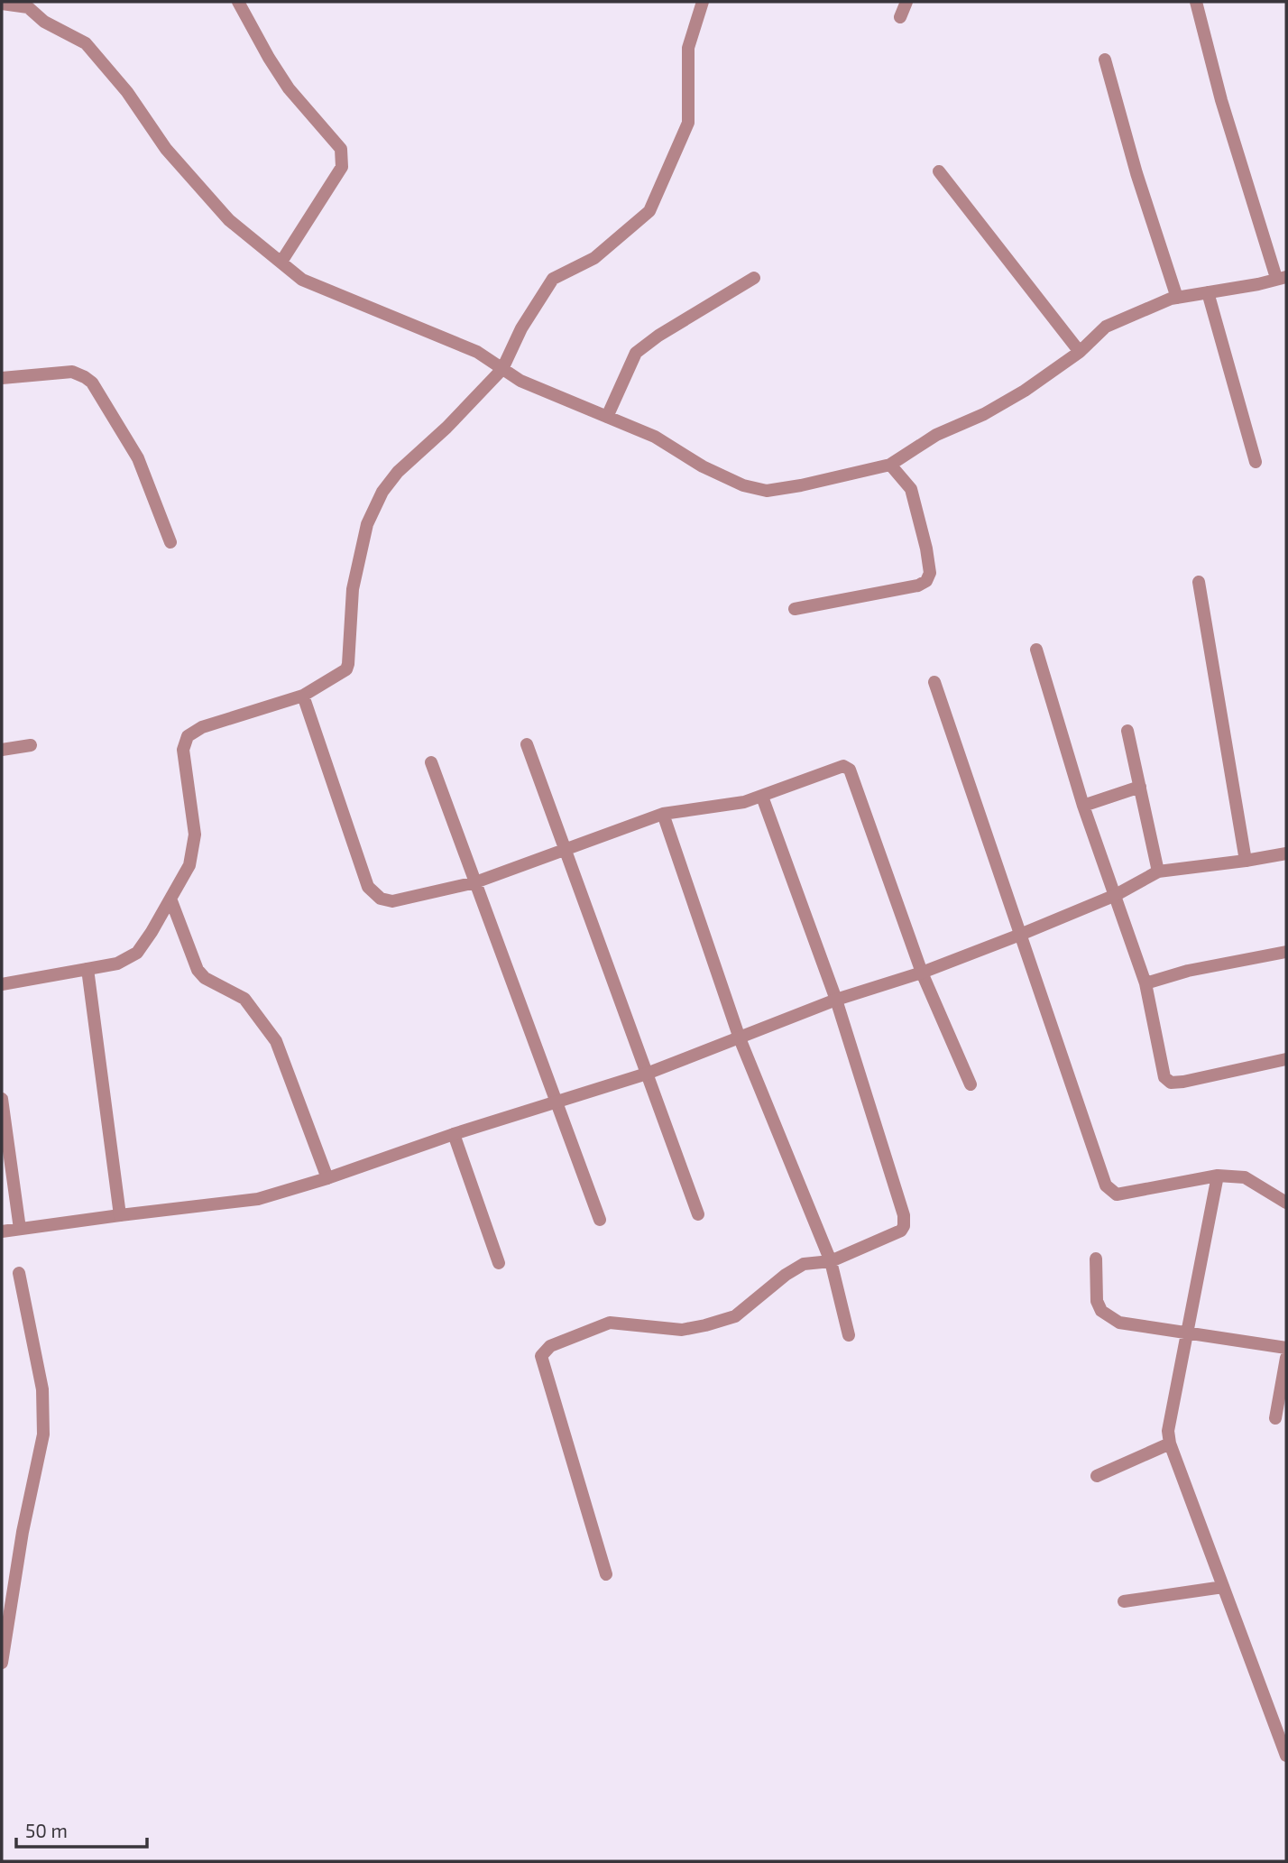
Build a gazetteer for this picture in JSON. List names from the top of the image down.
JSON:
{
  "scale_bar": "50 m"
}
